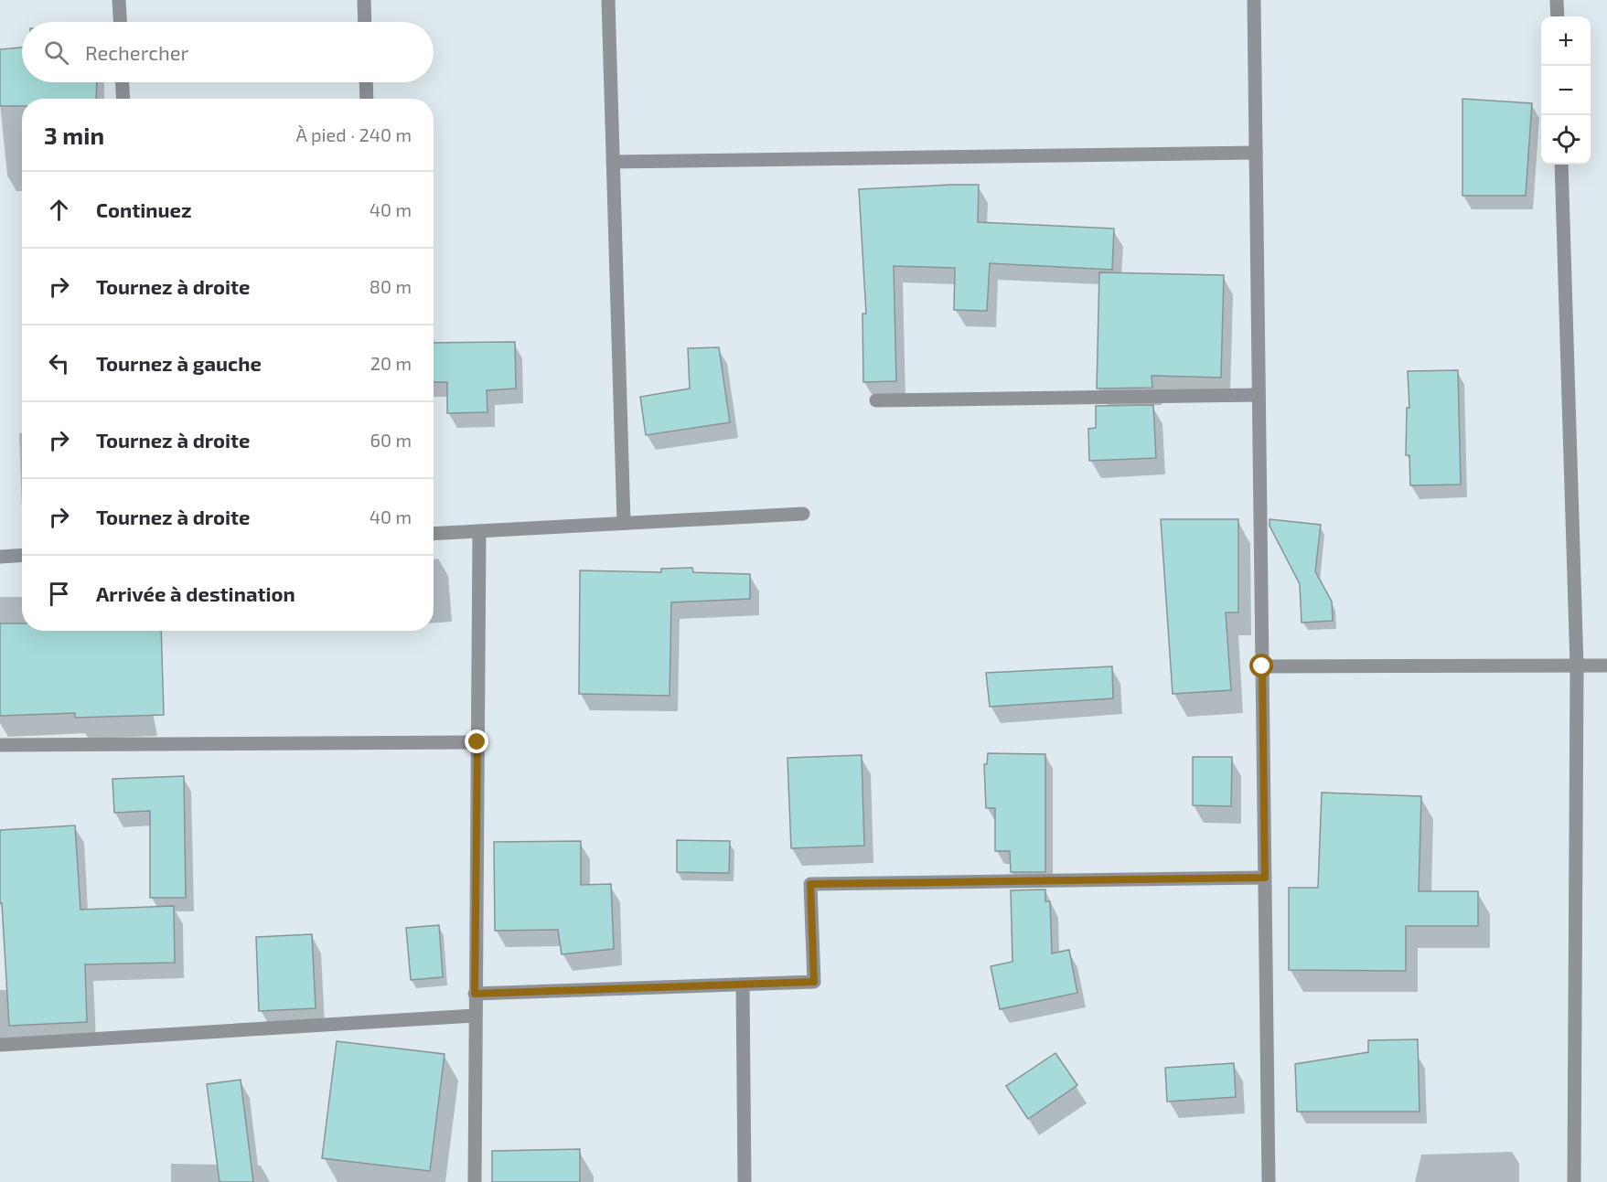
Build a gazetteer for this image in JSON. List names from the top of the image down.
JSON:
{
  "page": {
    "map_buttons": ["+", "−"],
    "search": "Rechercher",
    "heading": ["3 min", "À pied · 240 m"],
    "list": [
      ["Continuez", "40 m"],
      ["Tournez à droite", "80 m"],
      ["Tournez à gauche", "20 m"],
      ["Tournez à droite", "60 m"],
      ["Tournez à droite", "40 m"],
      "Arrivée à destination"
    ]
  }
}
